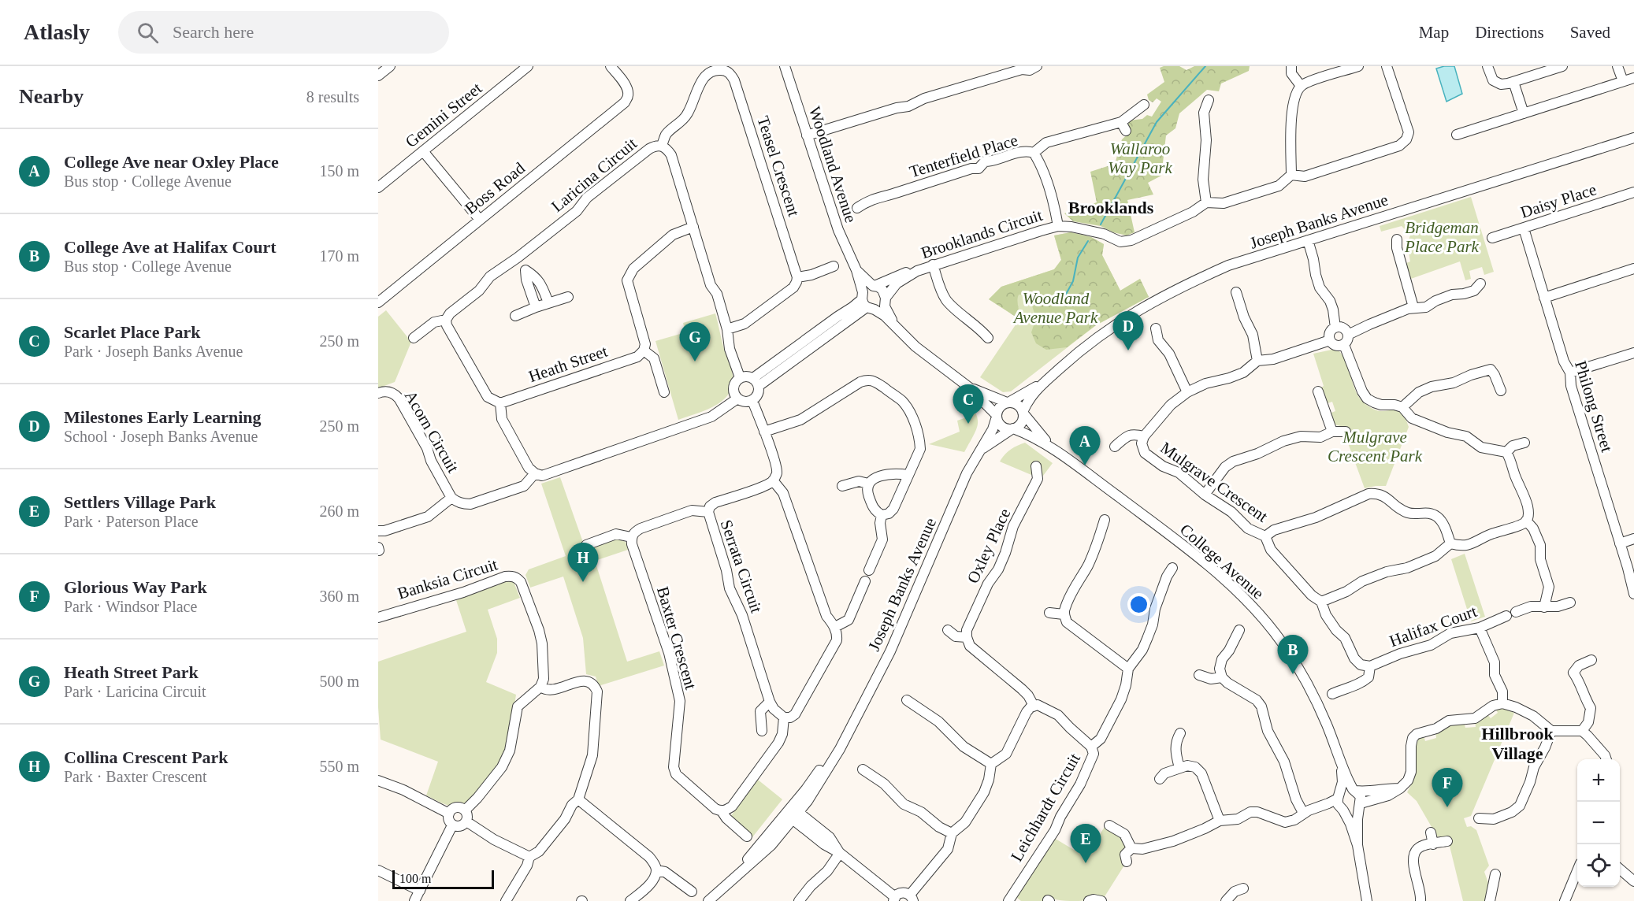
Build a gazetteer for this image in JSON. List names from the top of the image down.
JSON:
{
  "streets": {
    "street": [
      "Gemini Street",
      "Tenterfield Place",
      "Woodland Avenue",
      "Teasel Crescent",
      "Laricina Circuit",
      "Boss Road",
      "Daisy Place",
      "Joseph Banks Avenue",
      "Brooklands Circuit",
      "Heath Street",
      "Philong Street",
      "Acorn Circuit",
      "Mulgrave Crescent",
      "Oxley Place",
      "College Avenue",
      "Serrata Circuit",
      "Banksia Circuit",
      "Halifax Court",
      "Baxter Crescent",
      "Leichhardt Circuit"
    ]
  },
  "crossings": [
    ["Tenterfield Place", "Brooklands Circuit"],
    ["Woodland Avenue", "Joseph Banks Avenue"],
    ["Woodland Avenue", "Brooklands Circuit"],
    ["Woodland Avenue", "College Avenue"],
    ["Teasel Crescent", "Laricina Circuit"],
    ["Daisy Place", "Philong Street"],
    ["Joseph Banks Avenue", "College Avenue"]
  ],
  "districts": ["Brooklands", "Hillbrook Village"],
  "parks": [
    "Wallaroo Way Park",
    "Bridgeman Place Park",
    "Woodland Avenue Park",
    "Mulgrave Crescent Park"
  ],
  "scale_bar": "100 m",
  "page": {
    "header": "Atlasly",
    "search": "Search here",
    "nav": ["Map", "Directions", "Saved"],
    "heading": ["Nearby", "8 results"],
    "list": [
      {
        "mark": "A",
        "name": "College Ave near Oxley Place",
        "note": "Bus stop · College Avenue",
        "value": "150 m"
      },
      {
        "mark": "B",
        "name": "College Ave at Halifax Court",
        "note": "Bus stop · College Avenue",
        "value": "170 m"
      },
      {
        "mark": "C",
        "name": "Scarlet Place Park",
        "note": "Park · Joseph Banks Avenue",
        "value": "250 m"
      },
      {
        "mark": "D",
        "name": "Milestones Early Learning",
        "note": "School · Joseph Banks Avenue",
        "value": "250 m"
      },
      {
        "mark": "E",
        "name": "Settlers Village Park",
        "note": "Park · Paterson Place",
        "value": "260 m"
      },
      {
        "mark": "F",
        "name": "Glorious Way Park",
        "note": "Park · Windsor Place",
        "value": "360 m"
      },
      {
        "mark": "G",
        "name": "Heath Street Park",
        "note": "Park · Laricina Circuit",
        "value": "500 m"
      },
      {
        "mark": "H",
        "name": "Collina Crescent Park",
        "note": "Park · Baxter Crescent",
        "value": "550 m"
      }
    ],
    "pins": [
      "D",
      "G",
      "C",
      "A",
      "H",
      "B",
      "F",
      "E"
    ],
    "map_buttons": ["+", "−"],
    "scale": "100 m"
  }
}
